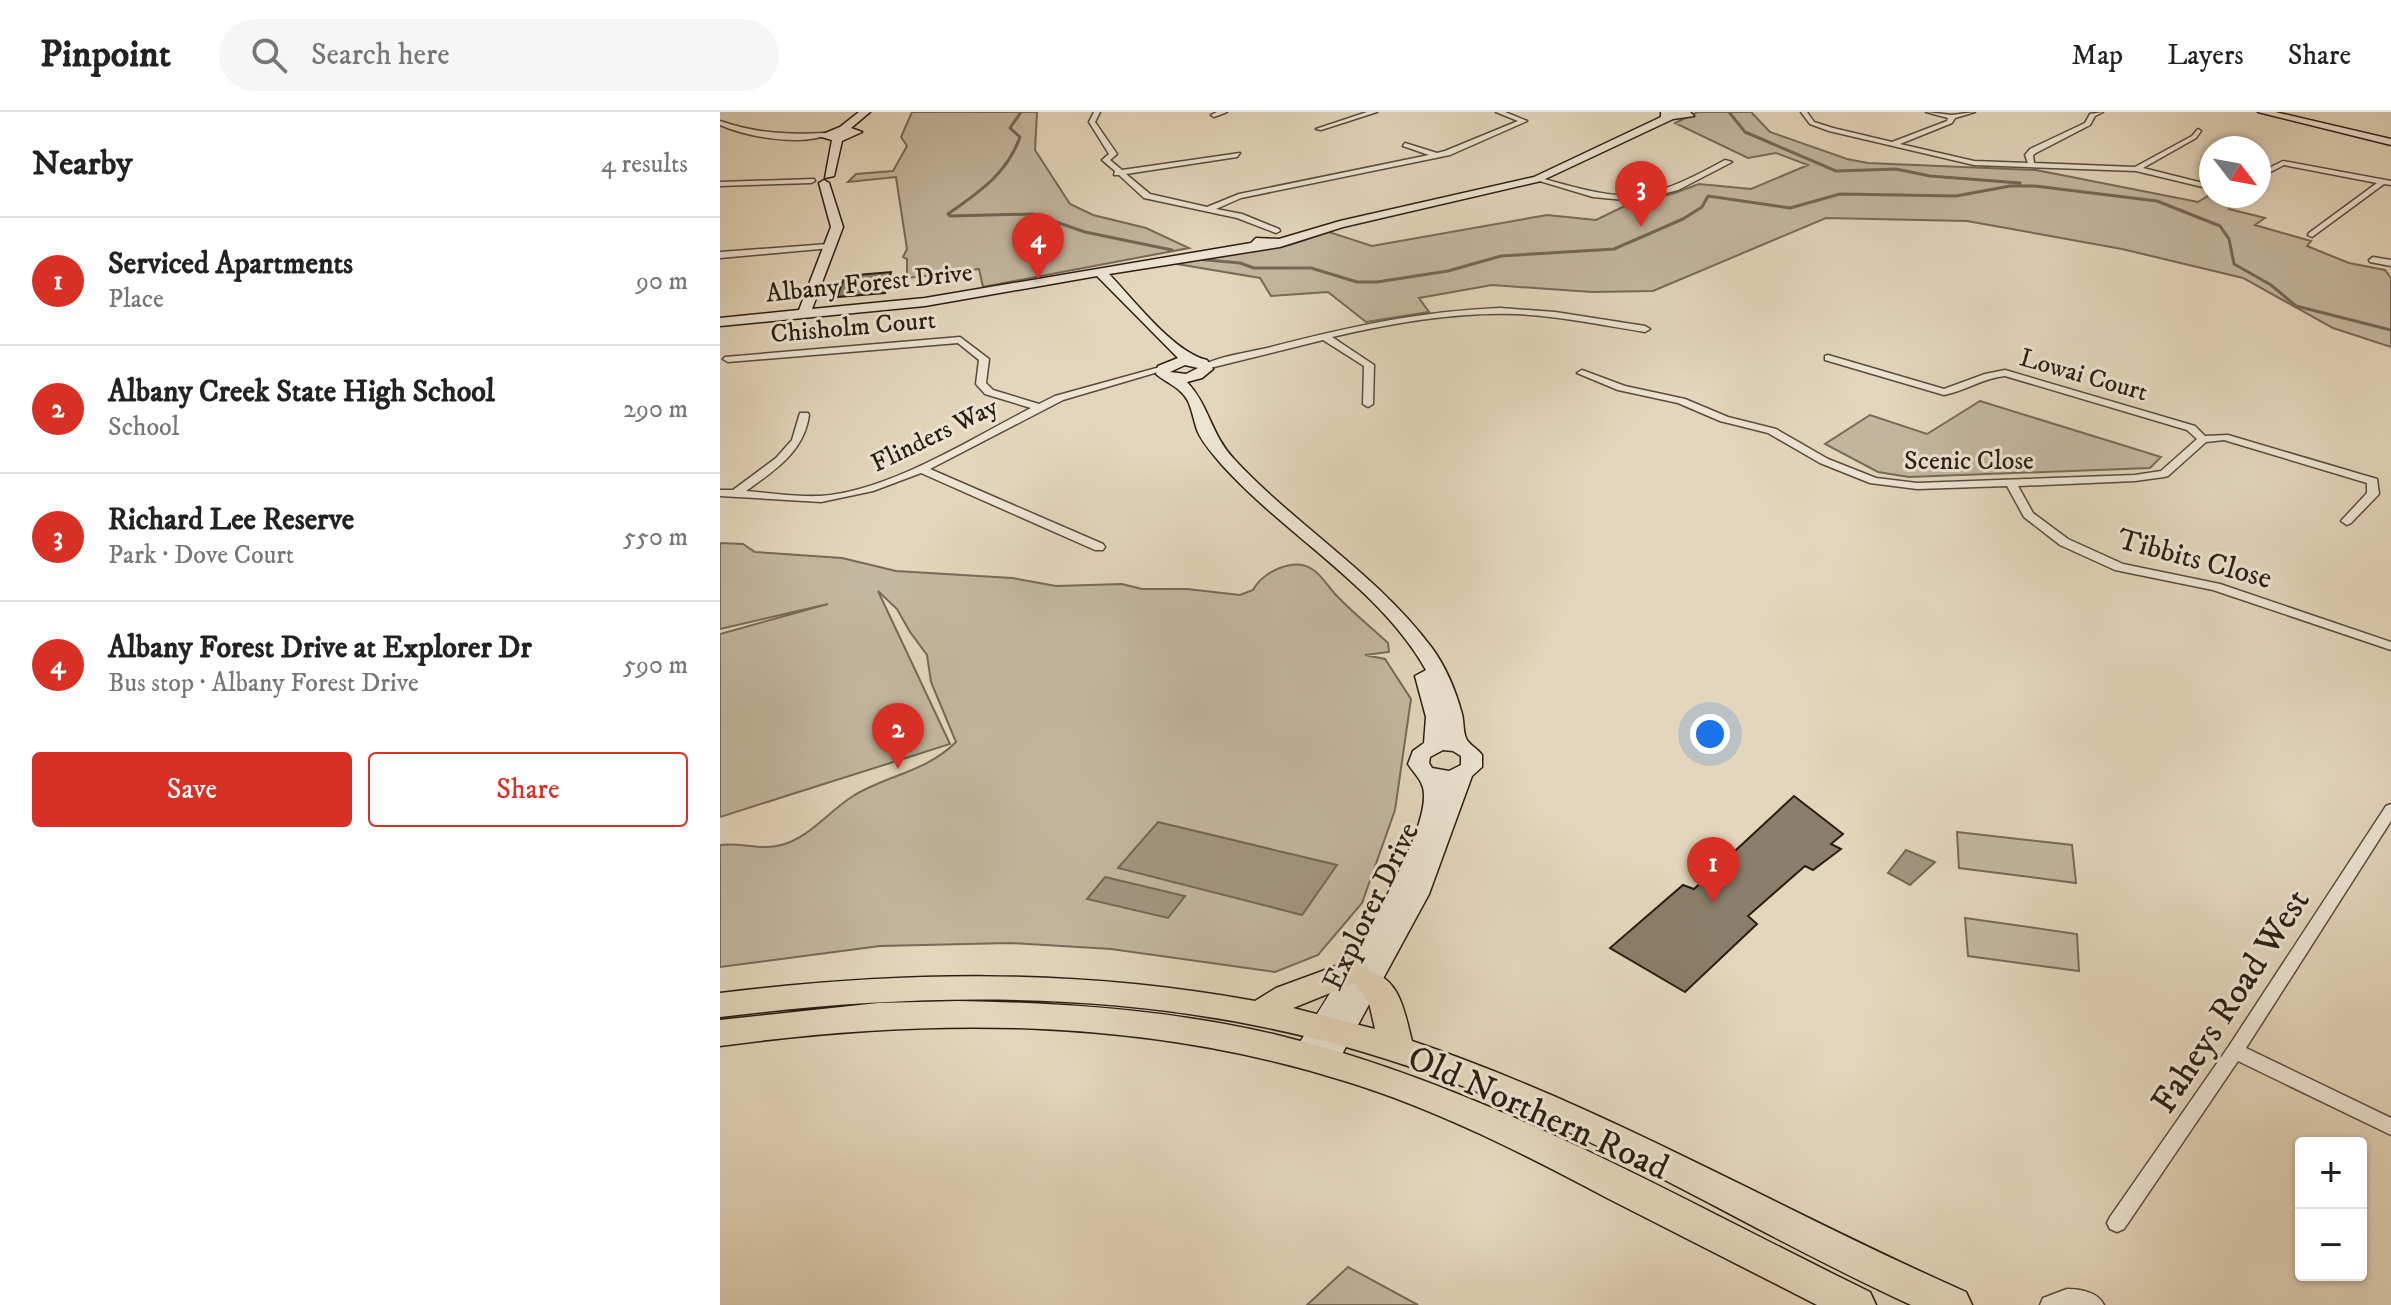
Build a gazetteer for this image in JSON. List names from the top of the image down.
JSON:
{
  "streets": {
    "highway": ["Old Northern Road"],
    "street": [
      "Albany Forest Drive",
      "Chisholm Court",
      "Lowai Court",
      "Flinders Way",
      "Scenic Close",
      "Tibbits Close",
      "Explorer Drive",
      "Faheys Road West"
    ]
  },
  "crossings": [
    ["Chisholm Court", "Flinders Way"],
    ["Lowai Court", "Scenic Close"],
    ["Scenic Close", "Tibbits Close"],
    ["Explorer Drive", "Old Northern Road"]
  ],
  "north": "bottom right",
  "page": {
    "header": "Pinpoint",
    "search": "Search here",
    "nav": ["Map", "Layers", "Share"],
    "heading": ["Nearby", "4 results"],
    "pins": [
      "3",
      "4",
      "2",
      "1"
    ],
    "list": [
      {
        "mark": "1",
        "name": "Serviced Apartments",
        "note": "Place",
        "value": "90 m"
      },
      {
        "mark": "2",
        "name": "Albany Creek State High School",
        "note": "School",
        "value": "290 m"
      },
      {
        "mark": "3",
        "name": "Richard Lee Reserve",
        "note": "Park · Dove Court",
        "value": "550 m"
      },
      {
        "mark": "4",
        "name": "Albany Forest Drive at Explorer Dr",
        "note": "Bus stop · Albany Forest Drive",
        "value": "590 m"
      }
    ],
    "buttons": ["Save", "Share"],
    "map_buttons": ["+", "−"]
  }
}
